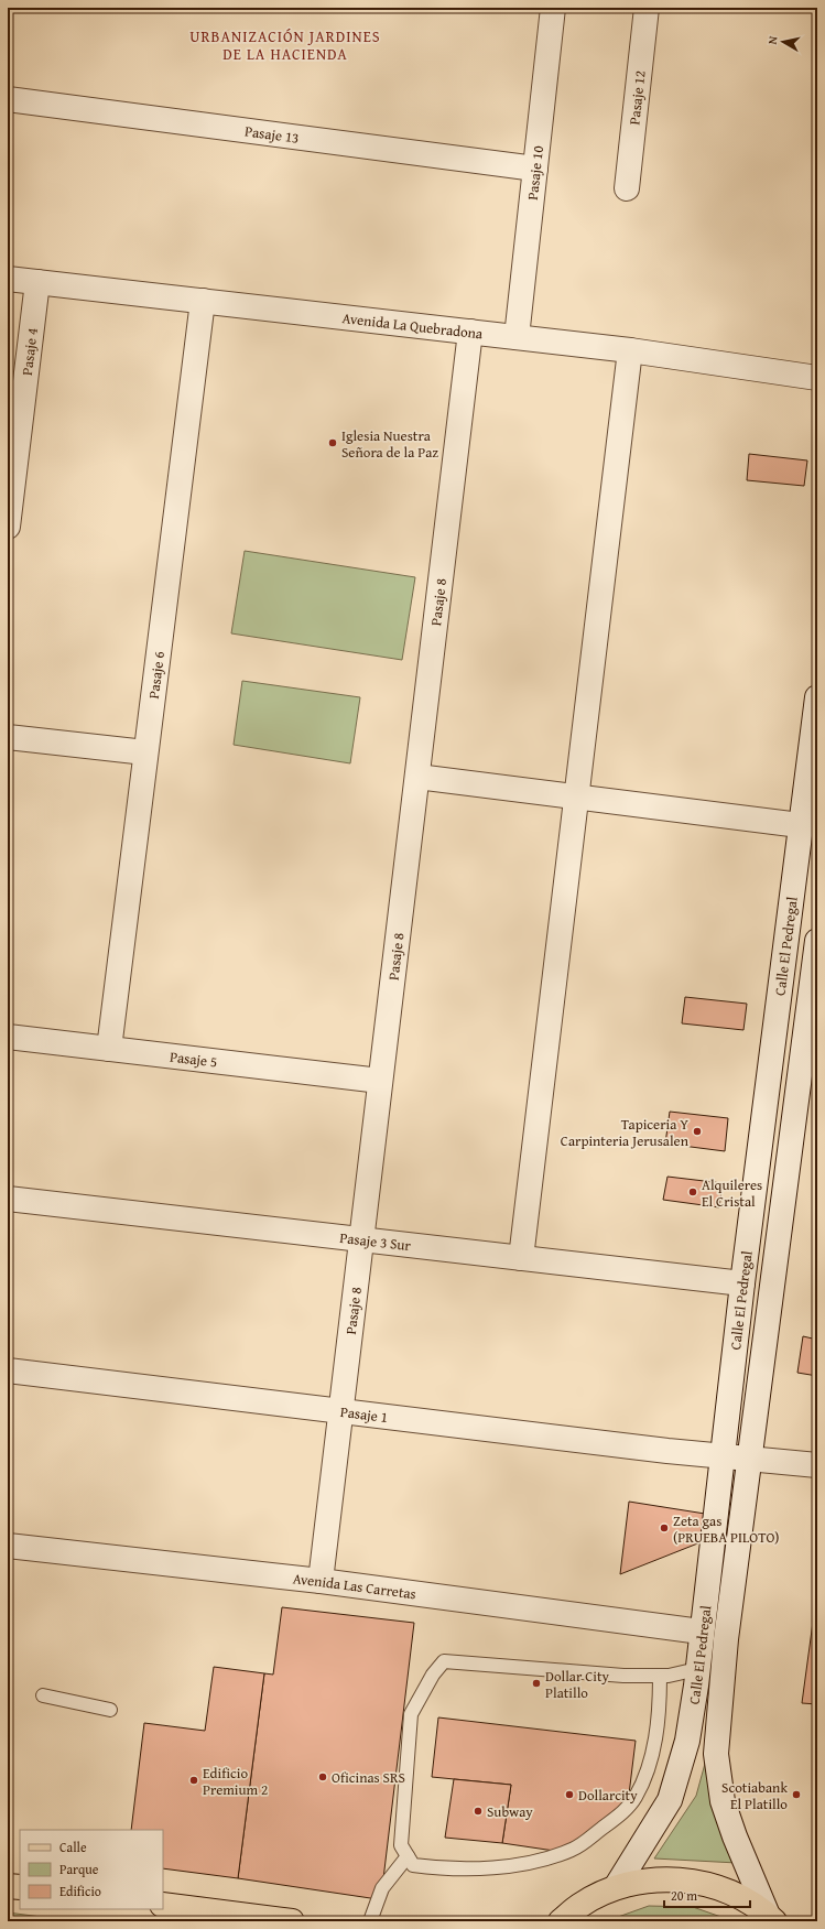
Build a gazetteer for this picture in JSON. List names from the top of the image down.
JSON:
{
  "streets": {
    "street": [
      "Pasaje 12",
      "Pasaje 13",
      "Pasaje 10",
      "Avenida La Quebradona",
      "Pasaje 4",
      "Pasaje 8",
      "Pasaje 6",
      "Calle El Pedregal",
      "Pasaje 5",
      "Pasaje 3 Sur",
      "Pasaje 1",
      "Avenida Las Carretas"
    ]
  },
  "crossings": [
    ["Pasaje 13", "Pasaje 10"],
    ["Pasaje 10", "Avenida La Quebradona"],
    ["Avenida La Quebradona", "Pasaje 4"],
    ["Avenida La Quebradona", "Pasaje 8"],
    ["Avenida La Quebradona", "Pasaje 6"],
    ["Pasaje 8", "Pasaje 5"],
    ["Pasaje 8", "Pasaje 3 Sur"],
    ["Pasaje 8", "Pasaje 1"],
    ["Pasaje 8", "Avenida Las Carretas"],
    ["Pasaje 6", "Pasaje 5"],
    ["Calle El Pedregal", "Pasaje 3 Sur"],
    ["Calle El Pedregal", "Pasaje 1"],
    ["Calle El Pedregal", "Avenida Las Carretas"]
  ],
  "districts": ["URBANIZACIÓN JARDINES DE LA HACIENDA"],
  "places": [
    "Iglesia Nuestra Señora de la Paz",
    "Tapiceria Y Carpinteria Jerusalen",
    "Alquileres El Cristal",
    "Zeta gas (PRUEBA PILOTO)",
    "Dollar City Platillo",
    "Oficinas SRS",
    "Edificio Premium 2",
    "Dollarcity",
    "Scotiabank El Platillo",
    "Subway"
  ],
  "legend": ["Calle", "Parque", "Edificio"],
  "scale_bar": "20 m",
  "north": "left"
}
